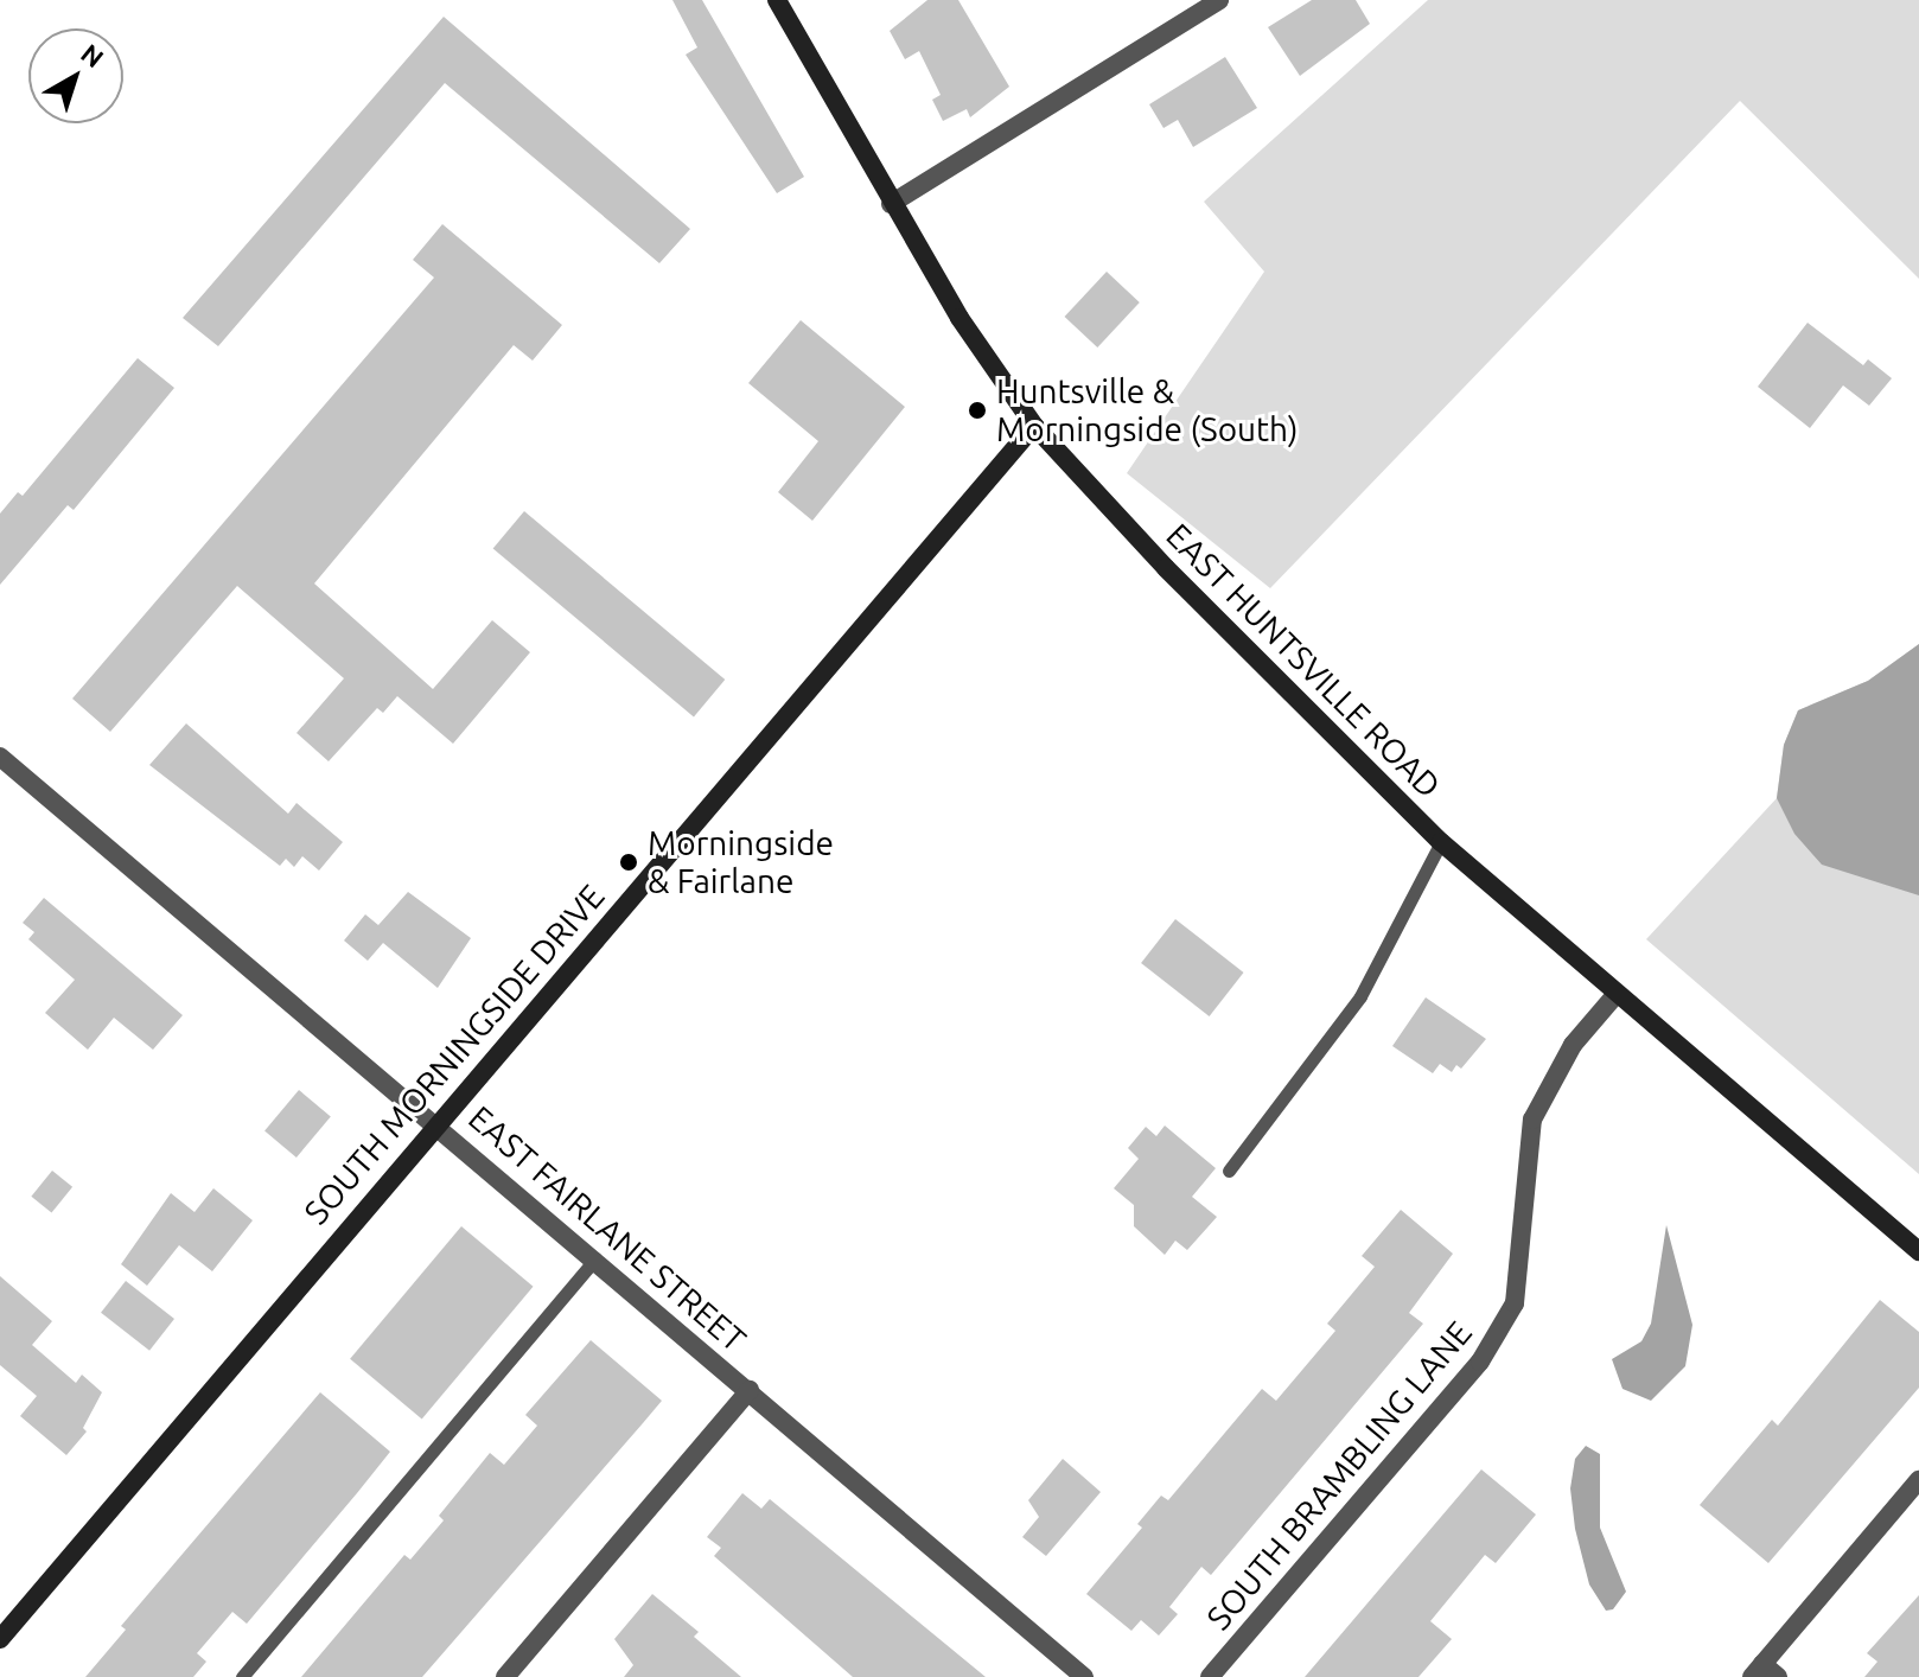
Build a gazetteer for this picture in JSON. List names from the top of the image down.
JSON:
{
  "streets": {
    "main road": ["EAST HUNTSVILLE ROAD", "SOUTH MORNINGSIDE DRIVE"],
    "street": ["EAST FAIRLANE STREET", "SOUTH BRAMBLING LANE"]
  },
  "crossings": [
    ["EAST HUNTSVILLE ROAD", "SOUTH MORNINGSIDE DRIVE"],
    ["EAST HUNTSVILLE ROAD", "SOUTH BRAMBLING LANE"],
    ["SOUTH MORNINGSIDE DRIVE", "EAST FAIRLANE STREET"]
  ],
  "places": ["Huntsville & Morningside (South)", "Morningside & Fairlane"],
  "north": "top right"
}
